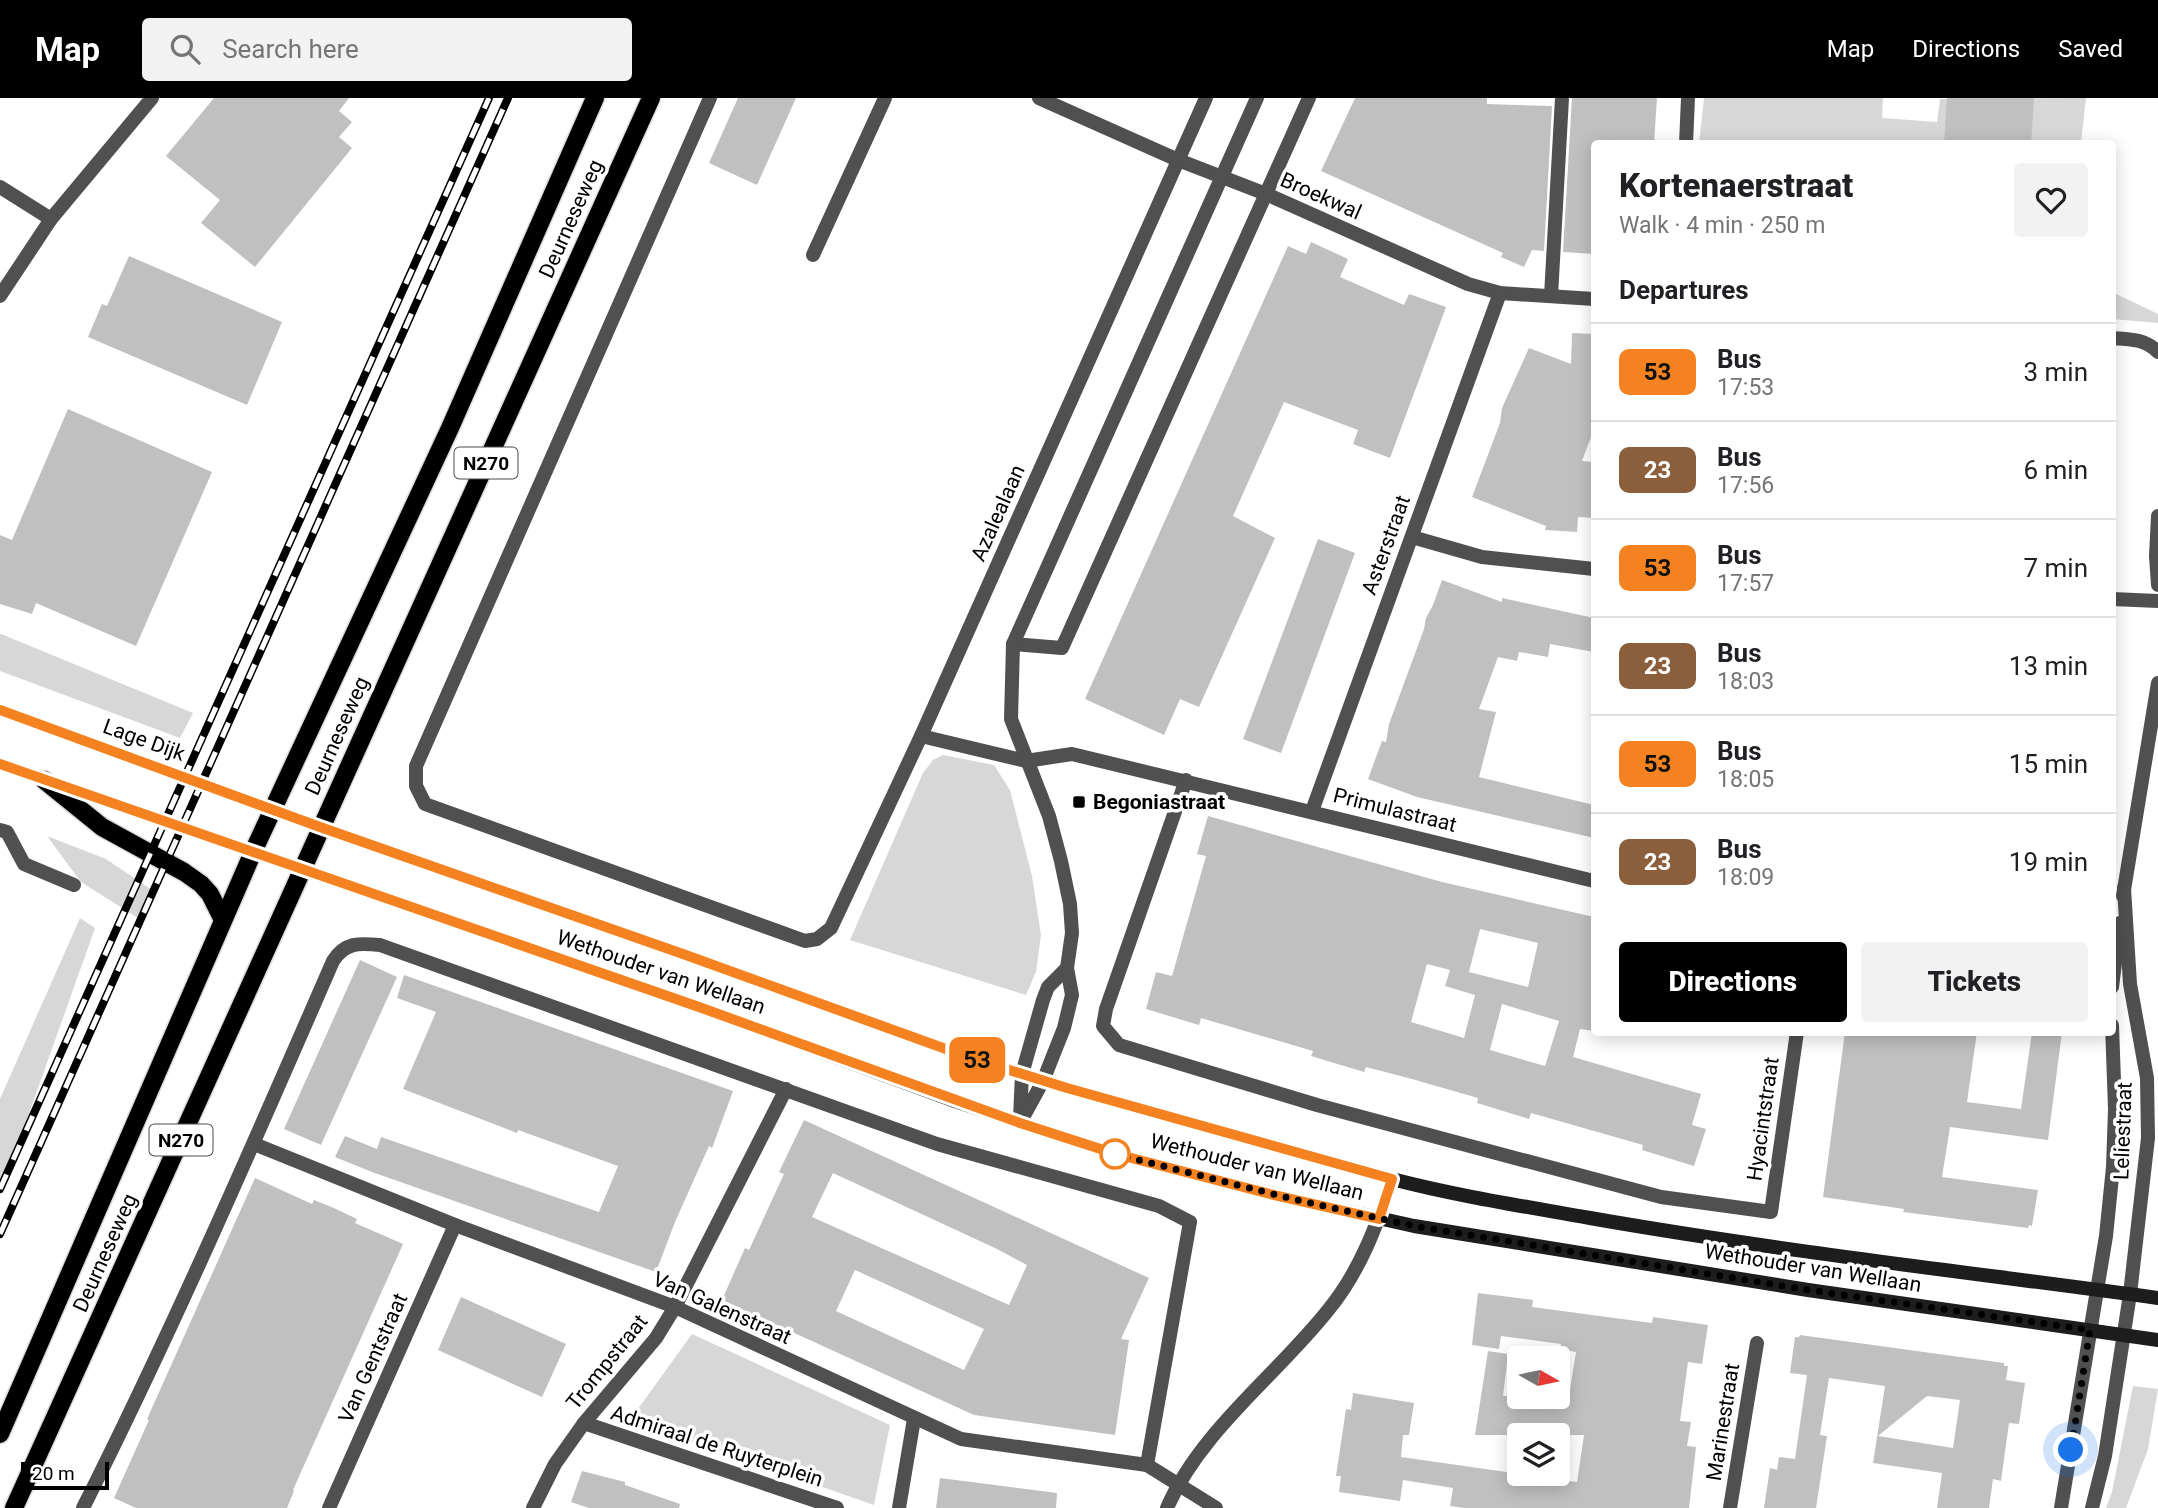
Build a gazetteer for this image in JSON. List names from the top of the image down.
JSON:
{
  "streets": {
    "main road": [
      "Deurneseweg",
      "N270",
      "Lage Dijk",
      "Wethouder van Wellaan"
    ],
    "street": [
      "Broekwal",
      "Azalealaan",
      "Asterstraat",
      "Primulastraat",
      "Hyacintstraat",
      "Leliestraat",
      "Van Galenstraat",
      "Van Gentstraat",
      "Trompstraat",
      "Marinestraat",
      "Admiraal de Ruyterplein"
    ]
  },
  "crossings": [
    ["Broekwal", "Azalealaan"],
    ["Broekwal", "Asterstraat"],
    ["Deurneseweg", "Lage Dijk"],
    ["Deurneseweg", "Wethouder van Wellaan"],
    ["Asterstraat", "Primulastraat"],
    ["Lage Dijk", "Wethouder van Wellaan"],
    ["Primulastraat", "Hyacintstraat"],
    ["Wethouder van Wellaan", "Leliestraat"],
    ["Van Galenstraat", "Van Gentstraat"],
    ["Van Galenstraat", "Trompstraat"],
    ["Trompstraat", "Admiraal de Ruyterplein"]
  ],
  "places": {
    "transit": ["Begoniastraat"]
  },
  "lines": ["bus line 53"],
  "scale_bar": "20 m",
  "north": "right",
  "page": {
    "header": "Map",
    "search": "Search here",
    "nav": ["Map", "Directions", "Saved"],
    "on_map": "53",
    "heading": [
      ["Kortenaerstraat", "Walk · 4 min · 250 m"],
      "Departures"
    ],
    "list": [
      {
        "mark": "53",
        "name": "Bus",
        "note": "17:53",
        "value": "3 min"
      },
      {
        "mark": "23",
        "name": "Bus",
        "note": "17:56",
        "value": "6 min"
      },
      {
        "mark": "53",
        "name": "Bus",
        "note": "17:57",
        "value": "7 min"
      },
      {
        "mark": "23",
        "name": "Bus",
        "note": "18:03",
        "value": "13 min"
      },
      {
        "mark": "53",
        "name": "Bus",
        "note": "18:05",
        "value": "15 min"
      },
      {
        "mark": "23",
        "name": "Bus",
        "note": "18:09",
        "value": "19 min"
      }
    ],
    "buttons": ["Directions", "Tickets"],
    "scale": "20 m"
  }
}
